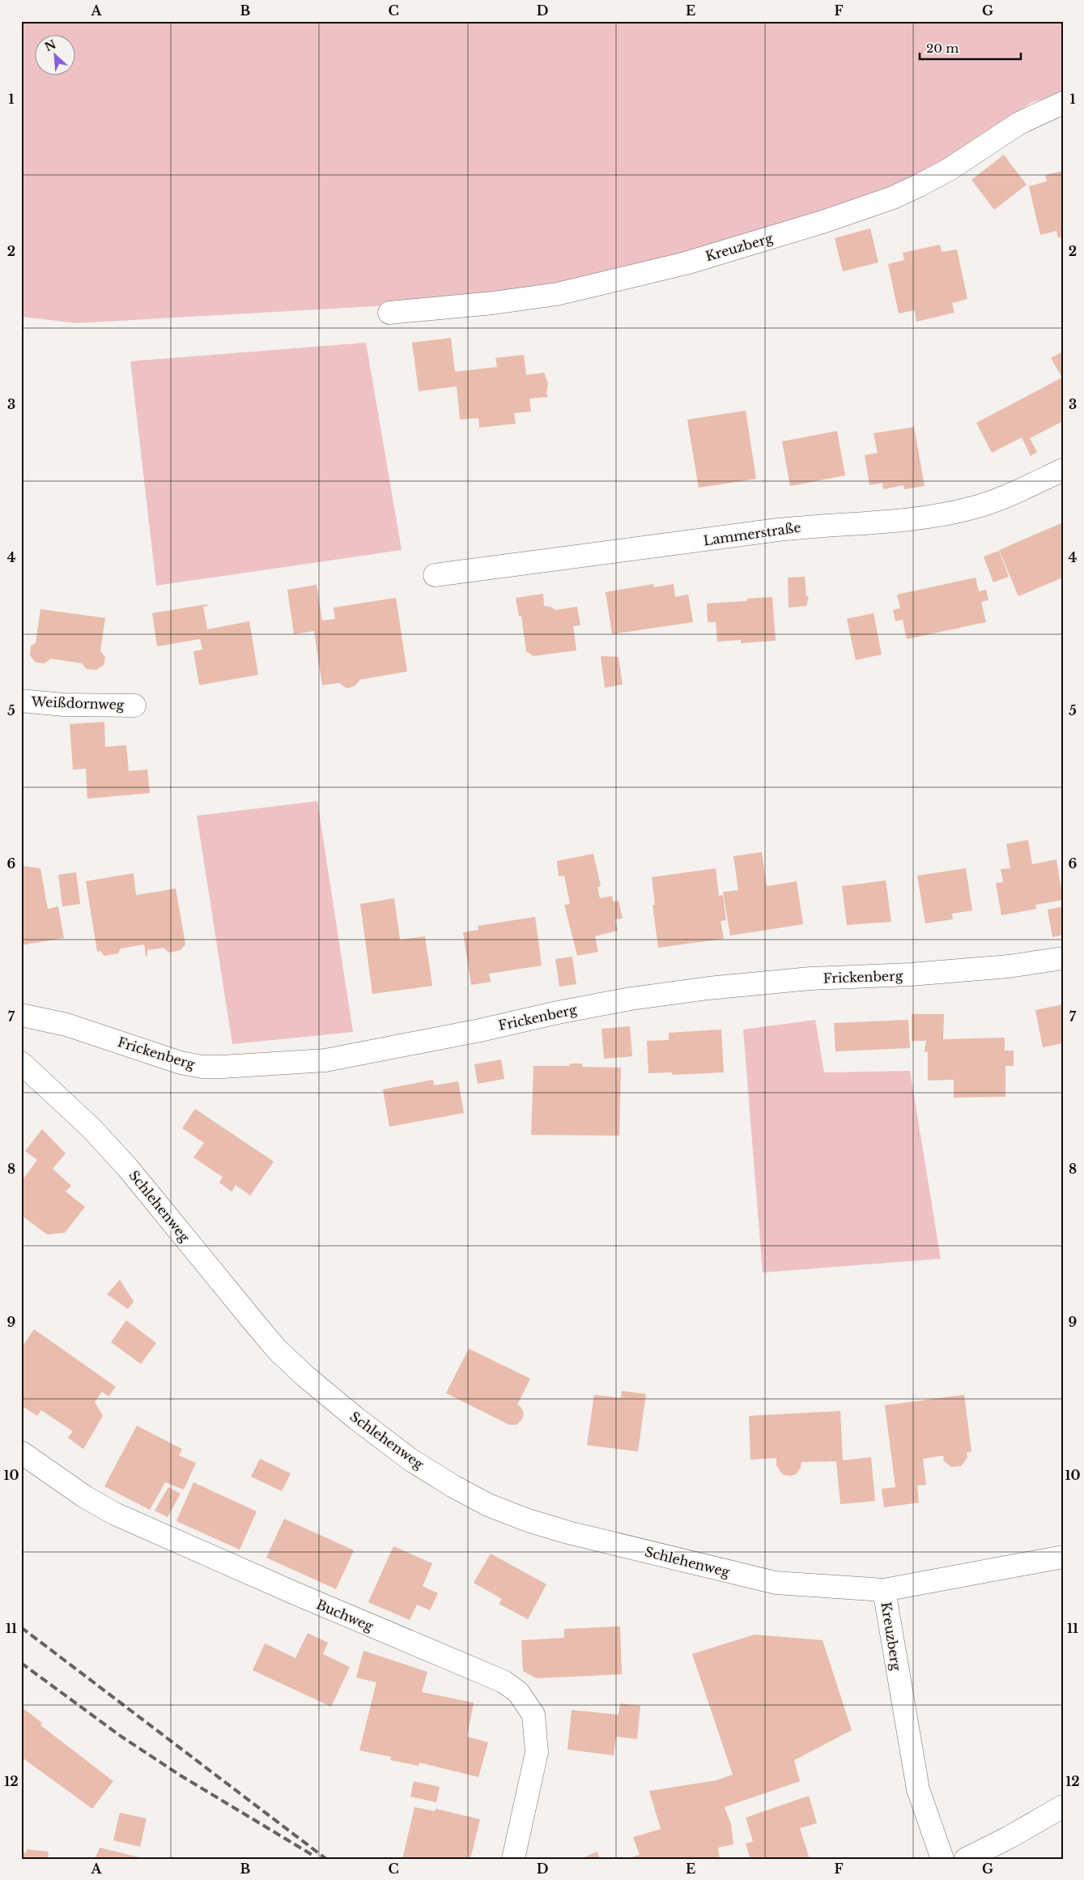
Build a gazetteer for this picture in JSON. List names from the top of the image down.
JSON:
{
  "streets": {
    "street": [
      "Kreuzberg",
      "Lammerstraße",
      "Weißdornweg",
      "Frickenberg",
      "Schlehenweg",
      "Buchweg"
    ]
  },
  "crossings": [
    ["Kreuzberg", "Schlehenweg"]
  ],
  "scale_bar": "20 m",
  "north": "top left",
  "grid": {
    "columns": [
      "A",
      "B",
      "C",
      "D",
      "E",
      "F",
      "G"
    ],
    "rows": [
      "1",
      "2",
      "3",
      "4",
      "5",
      "6",
      "7",
      "8",
      "9",
      "10",
      "11",
      "12"
    ]
  }
}
